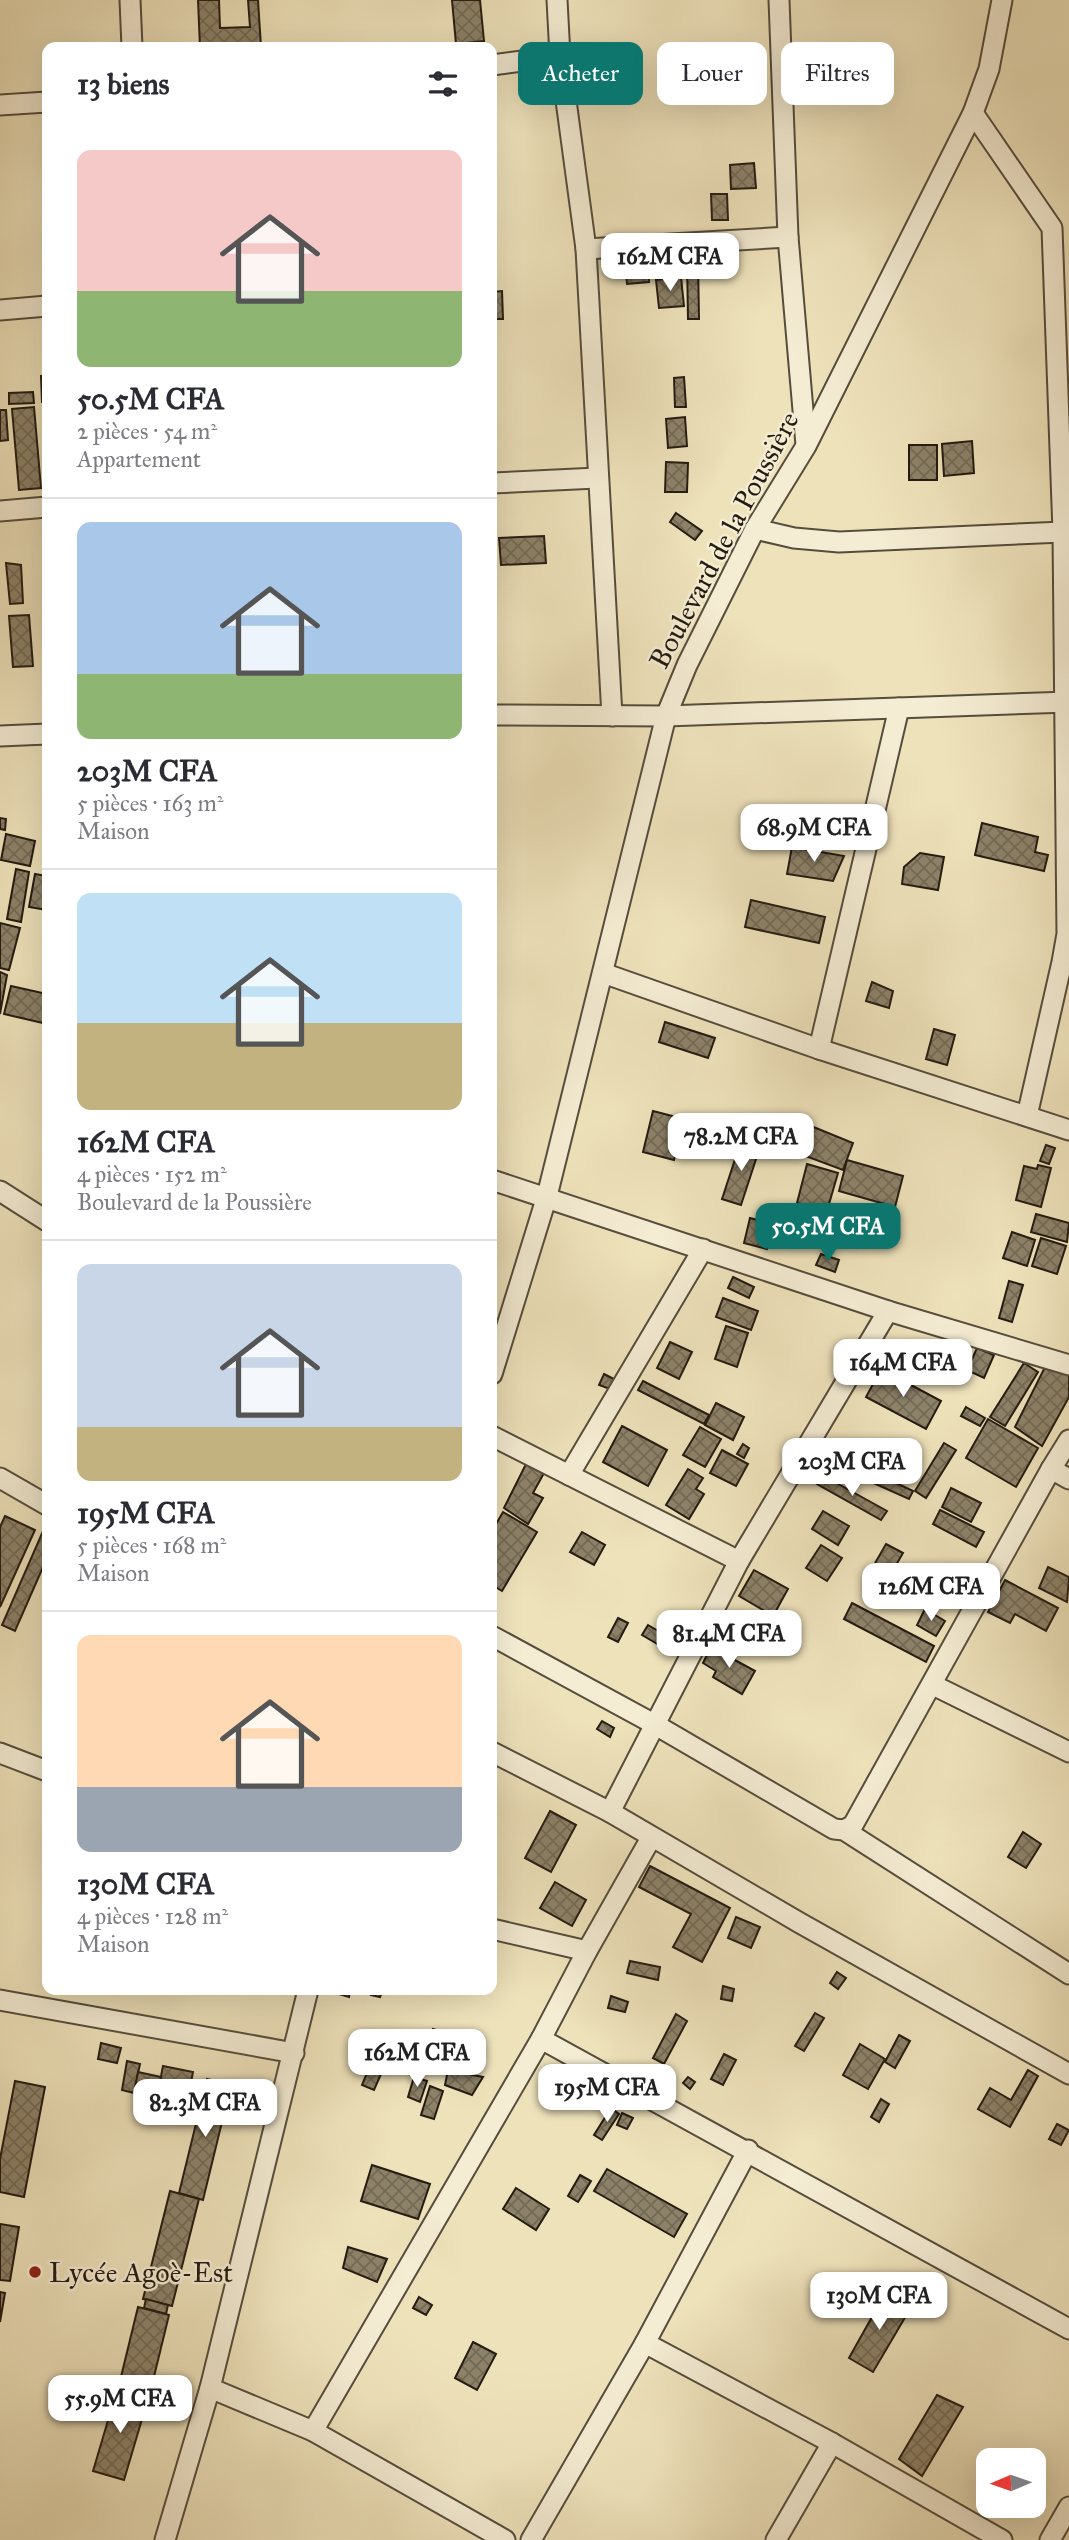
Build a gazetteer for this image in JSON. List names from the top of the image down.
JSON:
{
  "streets": {
    "street": ["Boulevard de la Poussière"]
  },
  "places": ["Lycée Agoè-Est"],
  "north": "left",
  "page": {
    "chip": ["Acheter", "Louer", "Filtres"],
    "heading": "13 biens",
    "list": [
      {
        "name": "50.5M CFA",
        "note": "2 pièces · 54 m² · Appartement"
      },
      {
        "name": "203M CFA",
        "note": "5 pièces · 163 m² · Maison"
      },
      {
        "name": "162M CFA",
        "note": "4 pièces · 152 m² · Boulevard de la Poussière"
      },
      {
        "name": "195M CFA",
        "note": "5 pièces · 168 m² · Maison"
      },
      {
        "name": "130M CFA",
        "note": "4 pièces · 128 m² · Maison"
      }
    ],
    "price": [
      "162M CFA",
      "68.9M CFA",
      "78.2M CFA",
      "50.5M CFA",
      "164M CFA",
      "203M CFA",
      "126M CFA",
      "81.4M CFA",
      "162M CFA",
      "195M CFA",
      "82.3M CFA",
      "130M CFA",
      "55.9M CFA"
    ]
  }
}
